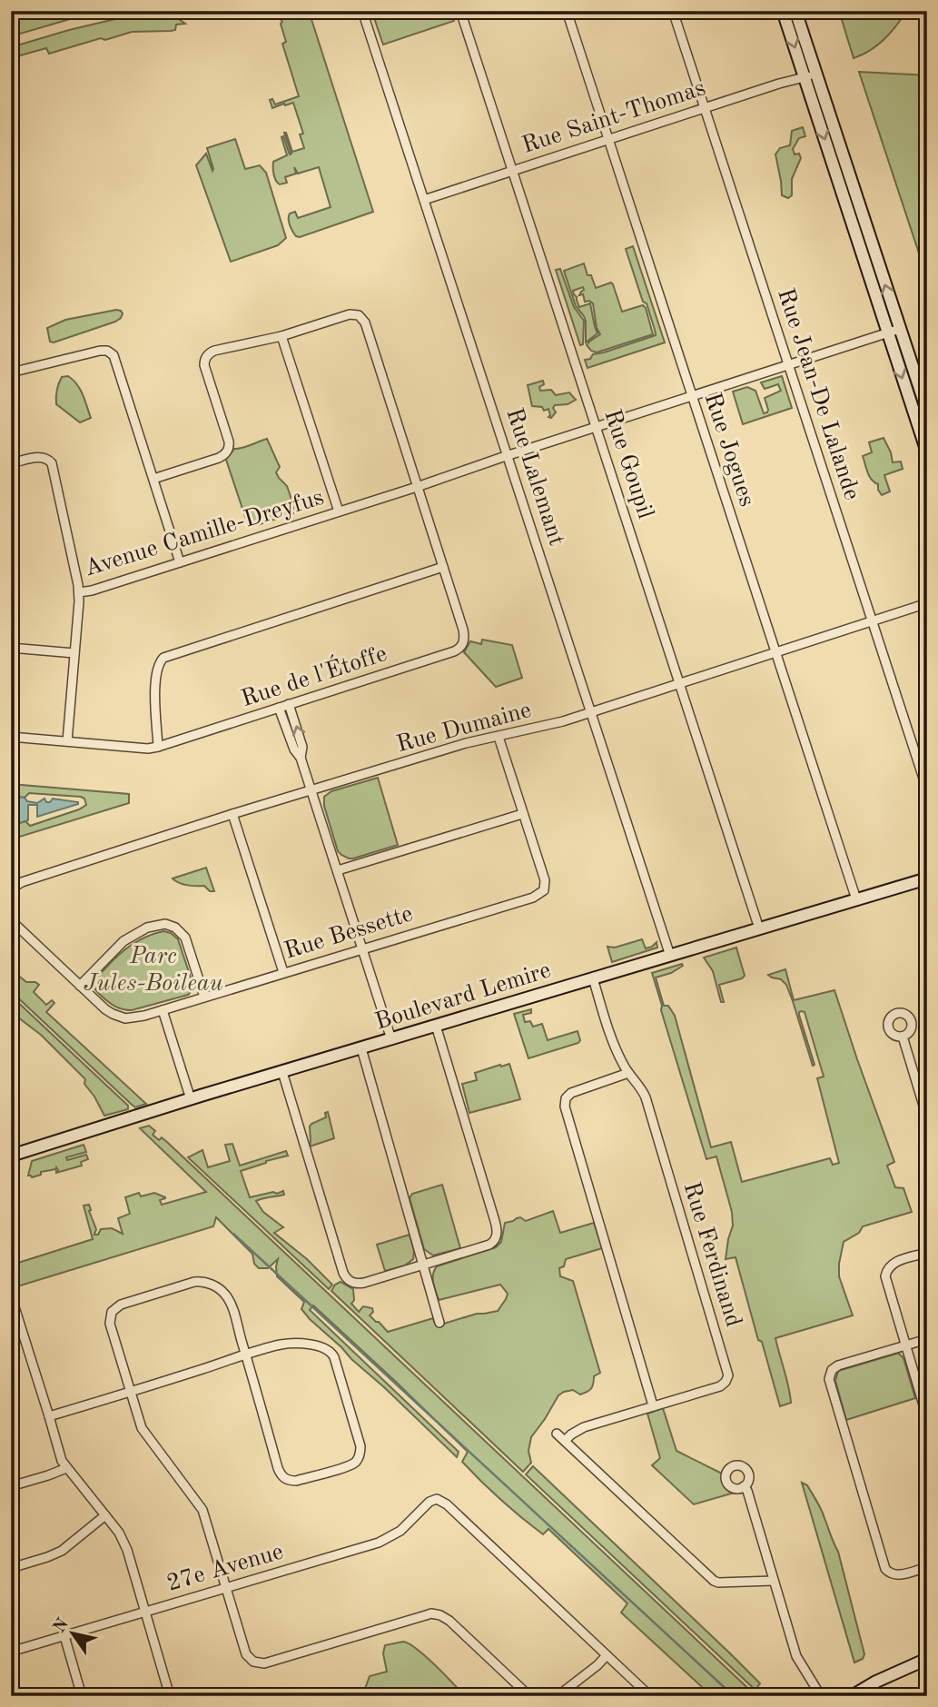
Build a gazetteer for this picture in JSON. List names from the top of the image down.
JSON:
{
  "streets": {
    "main road": ["Boulevard Lemire"],
    "street": [
      "Rue Saint-Thomas",
      "Rue Jean-De Lalande",
      "Rue Jogues",
      "Rue Goupil",
      "Rue Lalemant",
      "Avenue Camille-Dreyfus",
      "Rue de l'Étoffe",
      "Rue Dumaine",
      "Rue Bessette",
      "Rue Ferdinand",
      "27e Avenue"
    ]
  },
  "crossings": [
    ["Rue Saint-Thomas", "Rue Jean-De Lalande"],
    ["Rue Saint-Thomas", "Rue Jogues"],
    ["Rue Saint-Thomas", "Rue Goupil"],
    ["Rue Saint-Thomas", "Rue Lalemant"],
    ["Rue Jean-De Lalande", "Avenue Camille-Dreyfus"],
    ["Rue Jean-De Lalande", "Rue Dumaine"],
    ["Rue Jogues", "Avenue Camille-Dreyfus"],
    ["Rue Jogues", "Rue Dumaine"],
    ["Rue Jogues", "Boulevard Lemire"],
    ["Rue Goupil", "Avenue Camille-Dreyfus"],
    ["Rue Goupil", "Rue Dumaine"],
    ["Rue Goupil", "Boulevard Lemire"],
    ["Rue Lalemant", "Avenue Camille-Dreyfus"],
    ["Rue Lalemant", "Rue Dumaine"],
    ["Rue Lalemant", "Boulevard Lemire"],
    ["Avenue Camille-Dreyfus", "Rue de l'Étoffe"],
    ["Boulevard Lemire", "Rue Ferdinand"]
  ],
  "parks": ["Parc Jules-Boileau"],
  "north": "top left"
}
